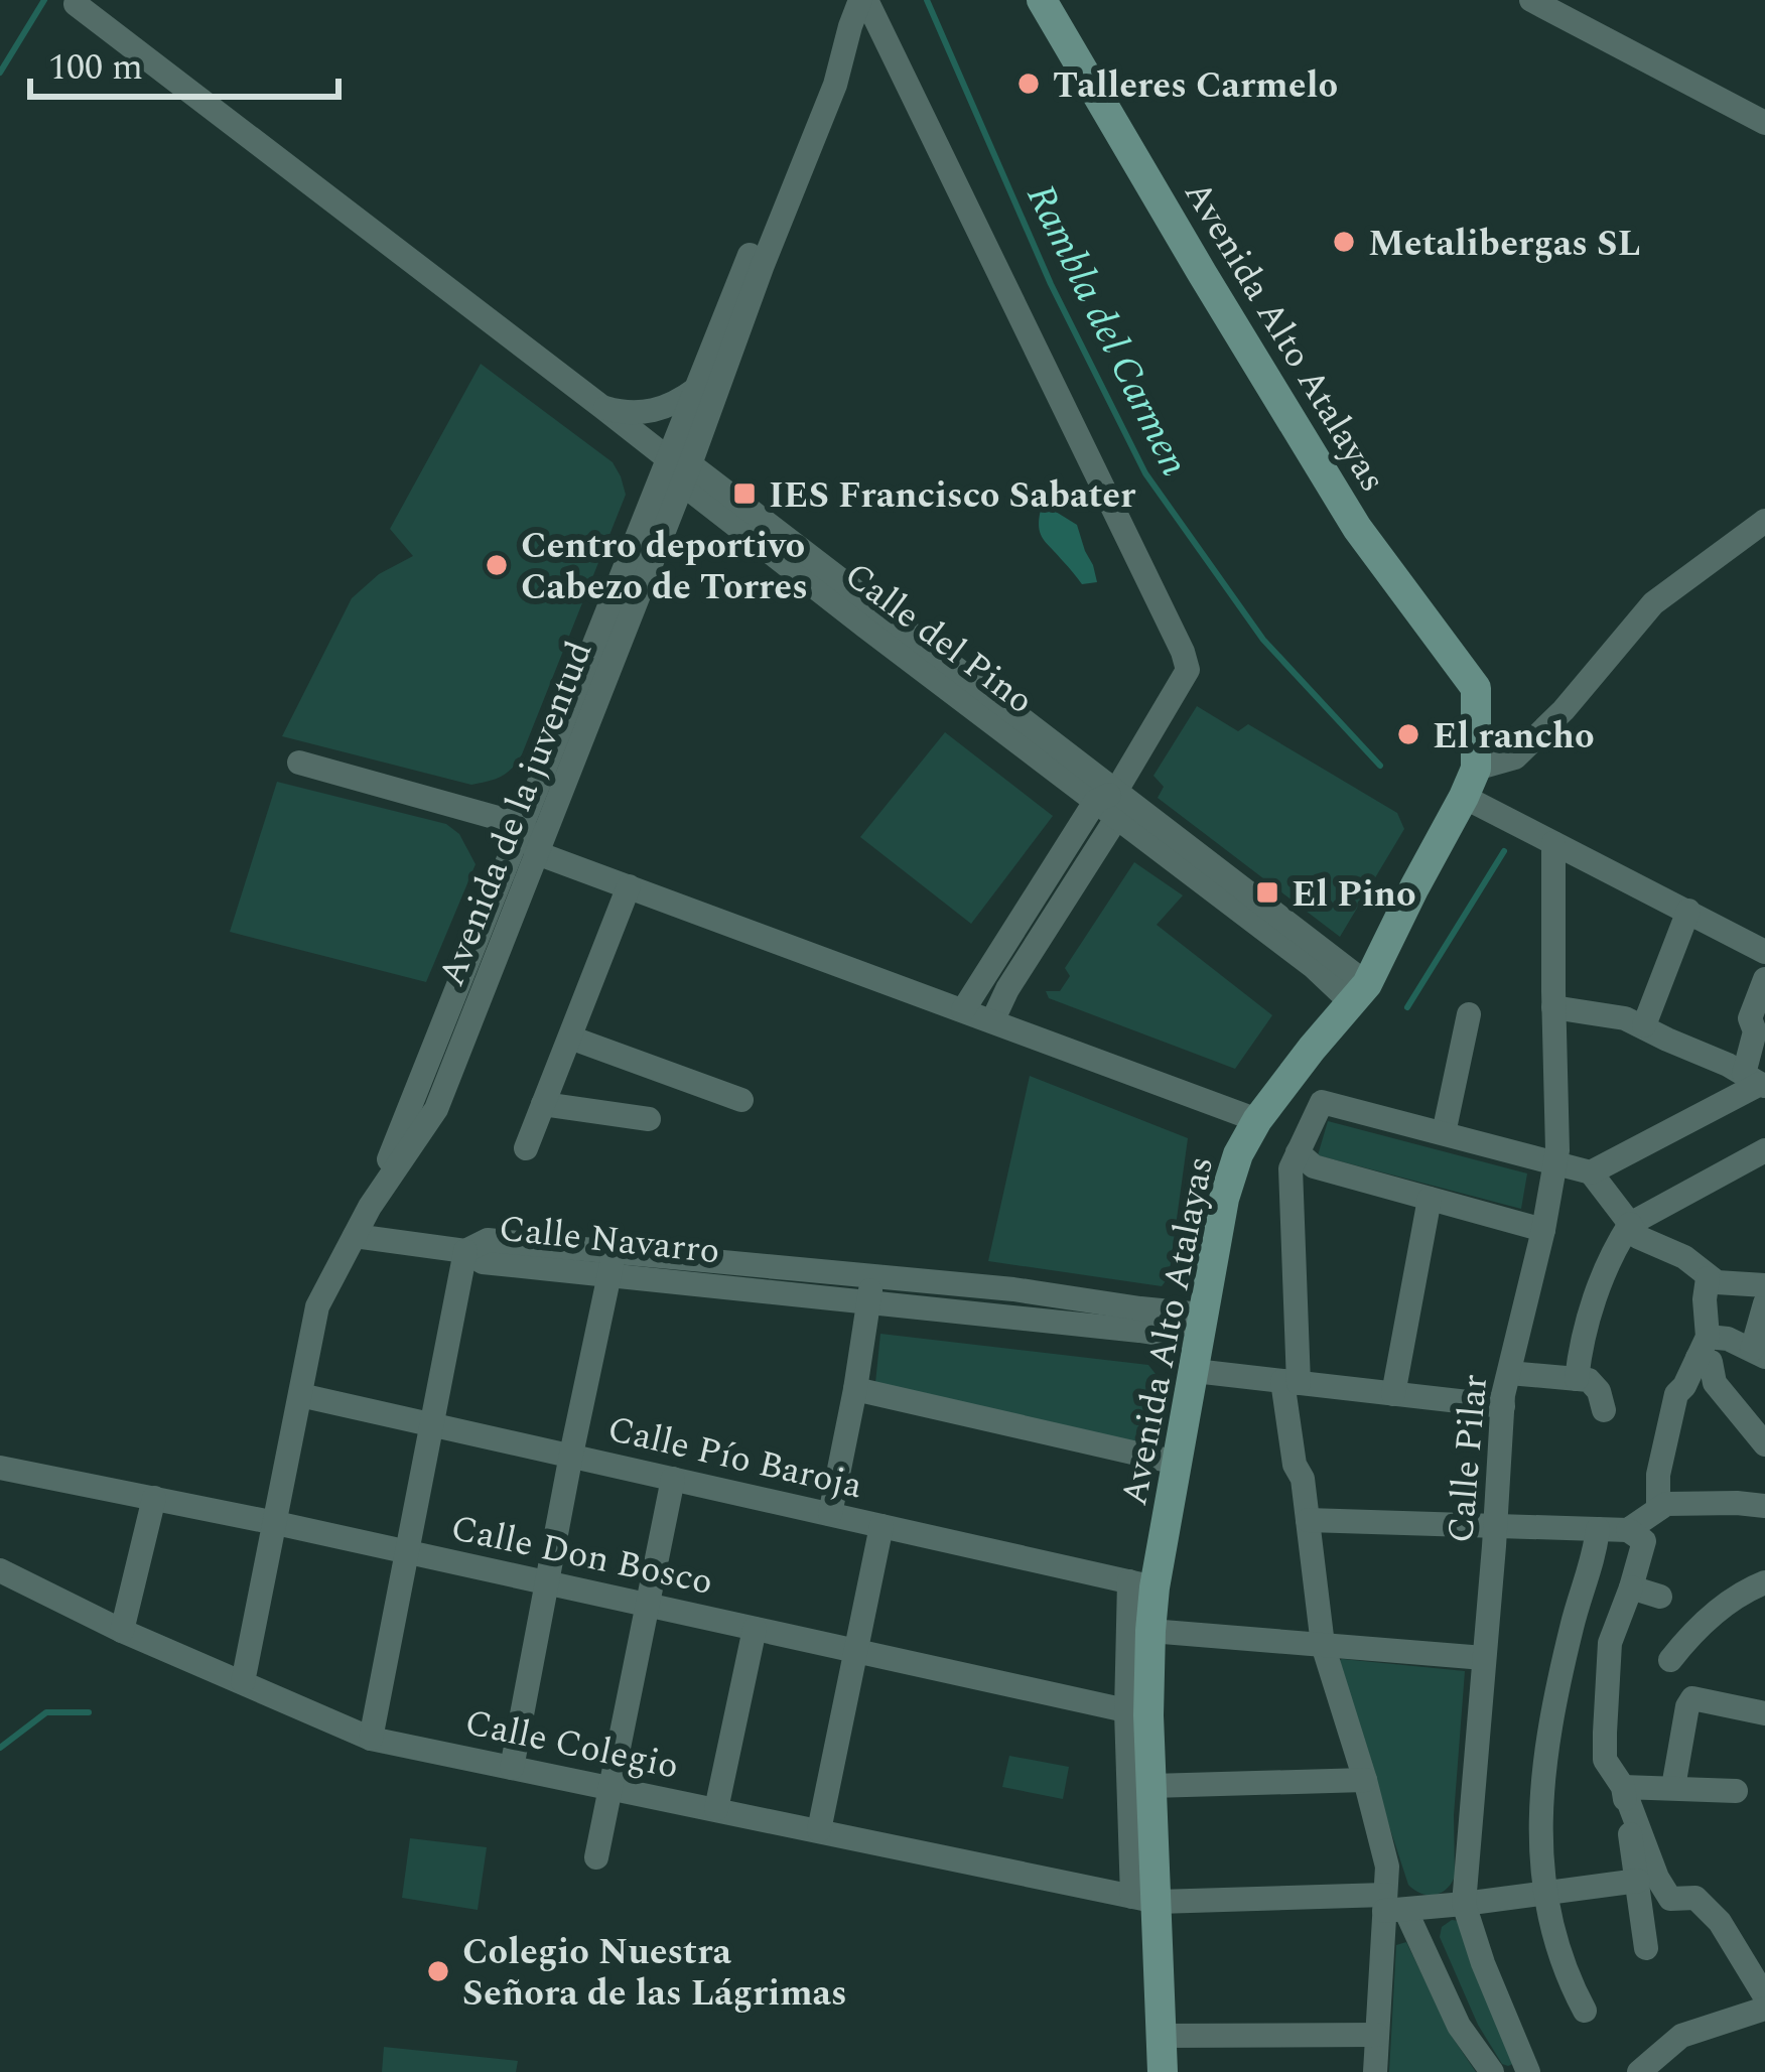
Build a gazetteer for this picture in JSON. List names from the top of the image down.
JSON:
{
  "streets": {
    "main road": ["Avenida Alto Atalayas"],
    "street": [
      "Calle del Pino",
      "Avenida de la juventud",
      "Calle Navarro",
      "Calle Pío Baroja",
      "Calle Pilar",
      "Calle Don Bosco",
      "Calle Colegio"
    ]
  },
  "crossings": [
    ["Avenida Alto Atalayas", "Calle del Pino"],
    ["Avenida Alto Atalayas", "Calle Navarro"],
    ["Avenida Alto Atalayas", "Calle Pío Baroja"],
    ["Avenida Alto Atalayas", "Calle Don Bosco"],
    ["Avenida Alto Atalayas", "Calle Colegio"],
    ["Calle del Pino", "Avenida de la juventud"],
    ["Avenida de la juventud", "Calle Navarro"],
    ["Avenida de la juventud", "Calle Pío Baroja"],
    ["Avenida de la juventud", "Calle Don Bosco"],
    ["Avenida de la juventud", "Calle Colegio"],
    ["Calle Pilar", "Calle Colegio"]
  ],
  "water": ["Rambla del Carmen"],
  "places": {
    "other": [
      "Talleres Carmelo",
      "Metalibergas SL",
      "Centro deportivo Cabezo de Torres",
      "El rancho",
      "Colegio Nuestra Señora de las Lágrimas"
    ],
    "transit": ["IES Francisco Sabater", "El Pino"]
  },
  "scale_bar": "100 m"
}
